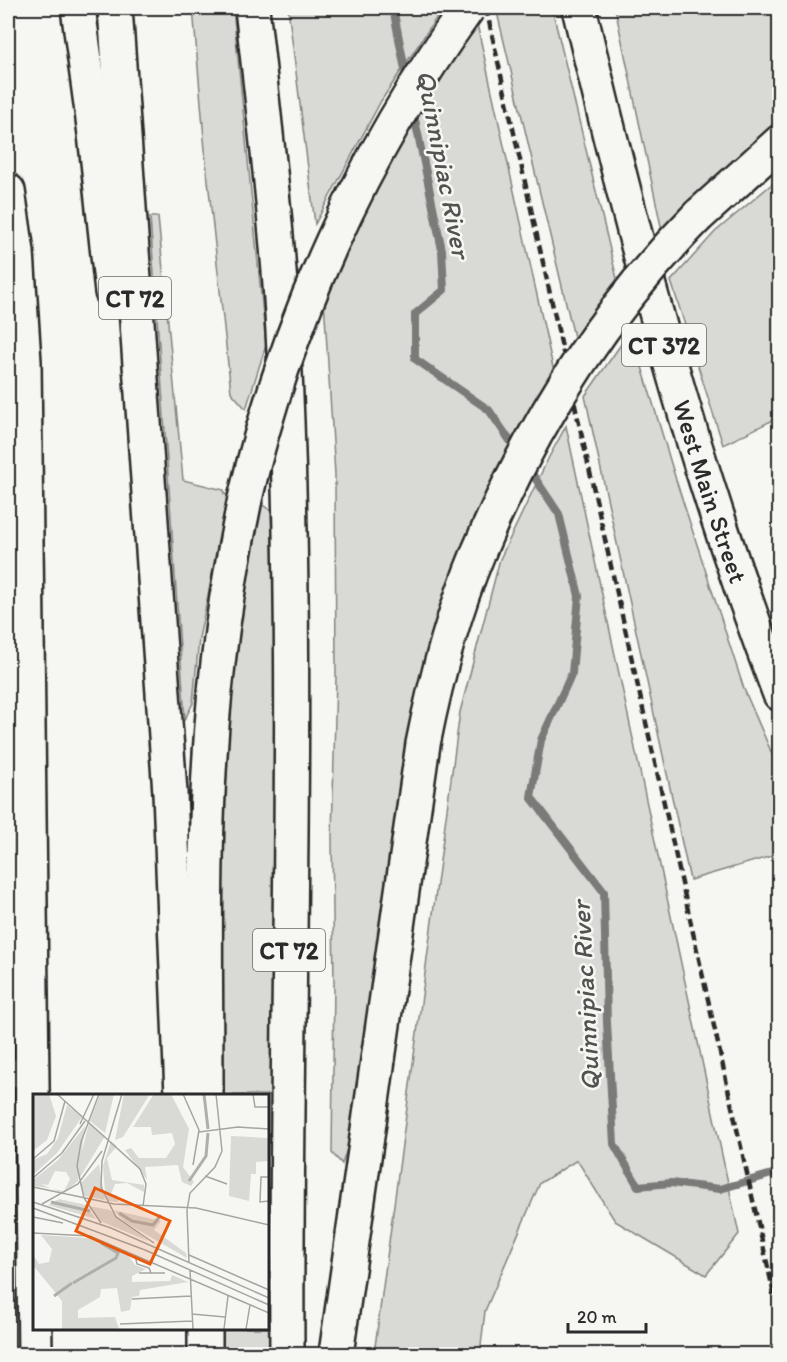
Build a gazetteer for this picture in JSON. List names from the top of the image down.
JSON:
{
  "streets": {
    "main road": ["CT 72", "CT 372", "West Main Street"]
  },
  "water": ["Quinnipiac River"],
  "scale_bar": "20 m"
}
